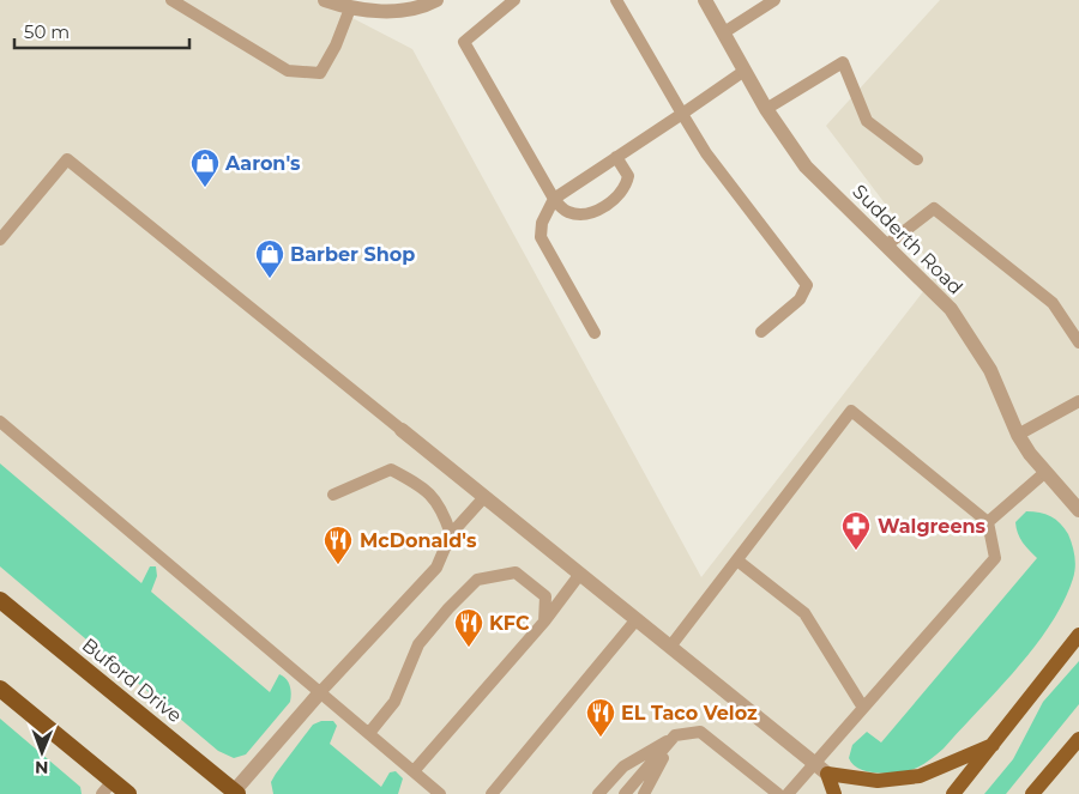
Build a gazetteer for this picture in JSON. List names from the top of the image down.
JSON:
{
  "streets": {
    "highway": ["Buford Drive"],
    "street": ["Sudderth Road"]
  },
  "places": {
    "shop": ["Aaron's", "Barber Shop"],
    "pharmacy": ["Walgreens"],
    "restaurant": ["McDonald's", "KFC", "EL Taco Veloz"]
  },
  "scale_bar": "50 m",
  "north": "bottom"
}
